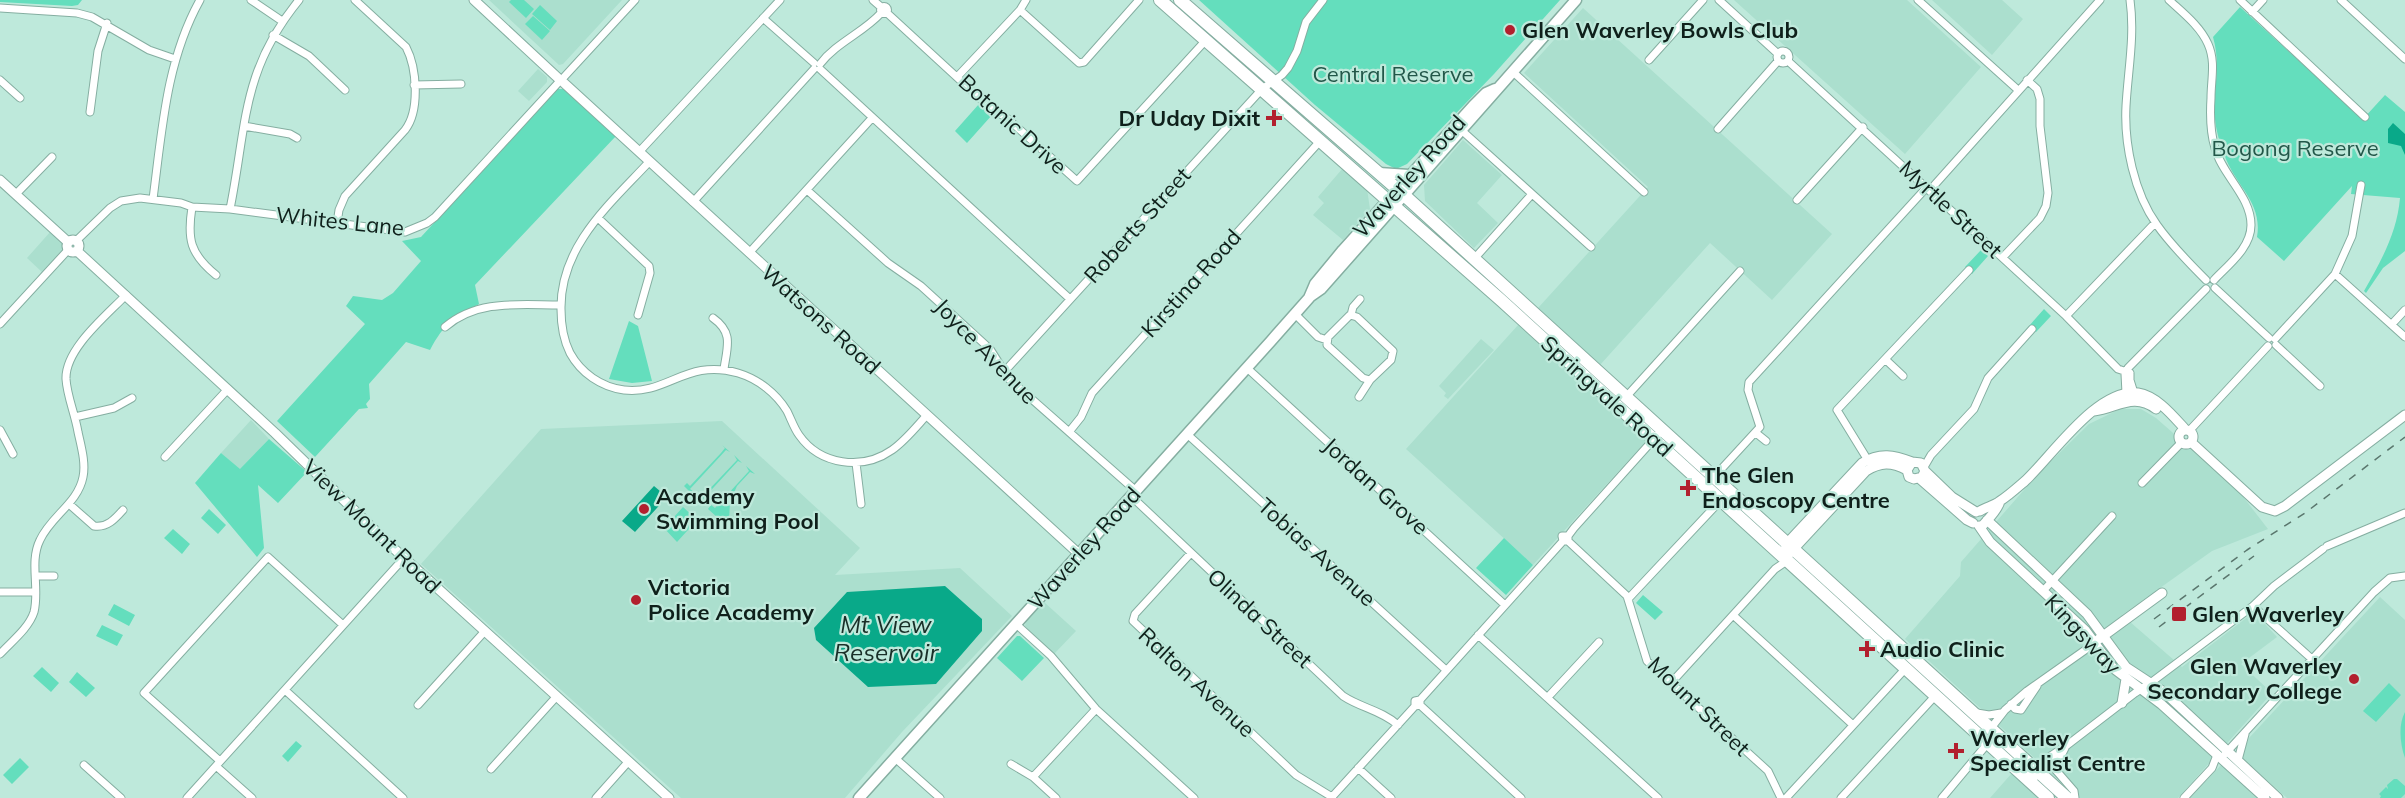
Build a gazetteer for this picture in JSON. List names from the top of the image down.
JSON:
{
  "streets": {
    "highway": ["Springvale Road"],
    "main road": ["Waverley Road"],
    "street": [
      "Botanic Drive",
      "Myrtle Street",
      "Whites Lane",
      "Roberts Street",
      "Kirstina Road",
      "Watsons Road",
      "Joyce Avenue",
      "Jordan Grove",
      "View Mount Road",
      "Tobias Avenue",
      "Olinda Street",
      "Kingsway",
      "Ralton Avenue",
      "Mount Street"
    ]
  },
  "crossings": [
    ["Botanic Drive", "Springvale Road"],
    ["Waverley Road", "Watsons Road"],
    ["Waverley Road", "Joyce Avenue"],
    ["Waverley Road", "Springvale Road"],
    ["Waverley Road", "Jordan Grove"],
    ["Waverley Road", "Tobias Avenue"],
    ["Waverley Road", "Olinda Street"],
    ["Whites Lane", "Watsons Road"],
    ["Whites Lane", "View Mount Road"],
    ["Roberts Street", "Joyce Avenue"],
    ["Roberts Street", "Springvale Road"],
    ["Kirstina Road", "Joyce Avenue"],
    ["Kirstina Road", "Springvale Road"],
    ["Joyce Avenue", "Olinda Street"],
    ["Olinda Street", "Ralton Avenue"]
  ],
  "water": ["Mt View Reservoir"],
  "parks": ["Central Reserve", "Bogong Reserve"],
  "places": {
    "other": [
      "Glen Waverley Bowls Club",
      "Academy Swimming Pool",
      "Victoria Police Academy",
      "Glen Waverley Secondary College"
    ],
    "health": [
      "Dr Uday Dixit",
      "The Glen Endoscopy Centre",
      "Audio Clinic",
      "Waverley Specialist Centre"
    ],
    "transit": ["Glen Waverley"]
  }
}
